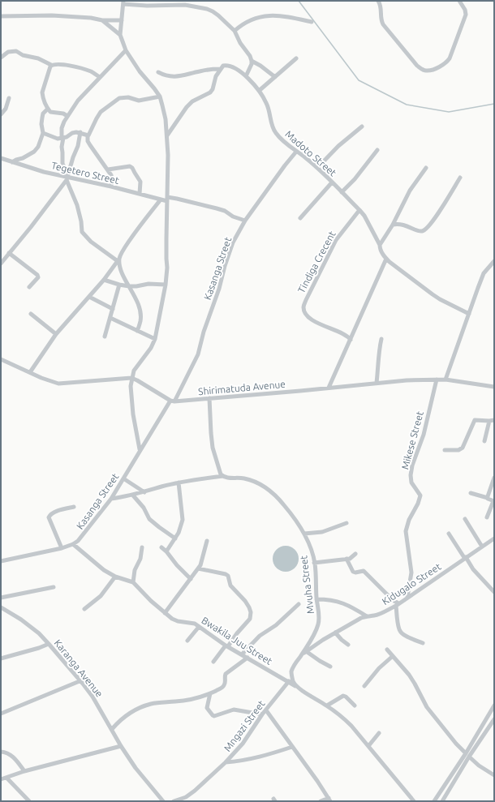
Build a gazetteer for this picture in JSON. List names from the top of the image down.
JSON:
{
  "streets": {
    "street": [
      "Madoto Street",
      "Tegetero Street",
      "Tindiga Crecent",
      "Kasanga Street",
      "Shirimatuda Avenue",
      "Mikese Street",
      "Kidugalo Street",
      "Mvuha Street",
      "Bwakila Juu Street",
      "Karanga Avenue",
      "Mngazi Street"
    ]
  },
  "crossings": [
    ["Madoto Street", "Tindiga Crecent"],
    ["Madoto Street", "Kasanga Street"],
    ["Tegetero Street", "Kasanga Street"],
    ["Kasanga Street", "Shirimatuda Avenue"],
    ["Kasanga Street", "Mvuha Street"],
    ["Kasanga Street", "Bwakila Juu Street"],
    ["Shirimatuda Avenue", "Mikese Street"],
    ["Mikese Street", "Kidugalo Street"],
    ["Kidugalo Street", "Mvuha Street"],
    ["Mvuha Street", "Mngazi Street"],
    ["Bwakila Juu Street", "Mngazi Street"]
  ]
}
